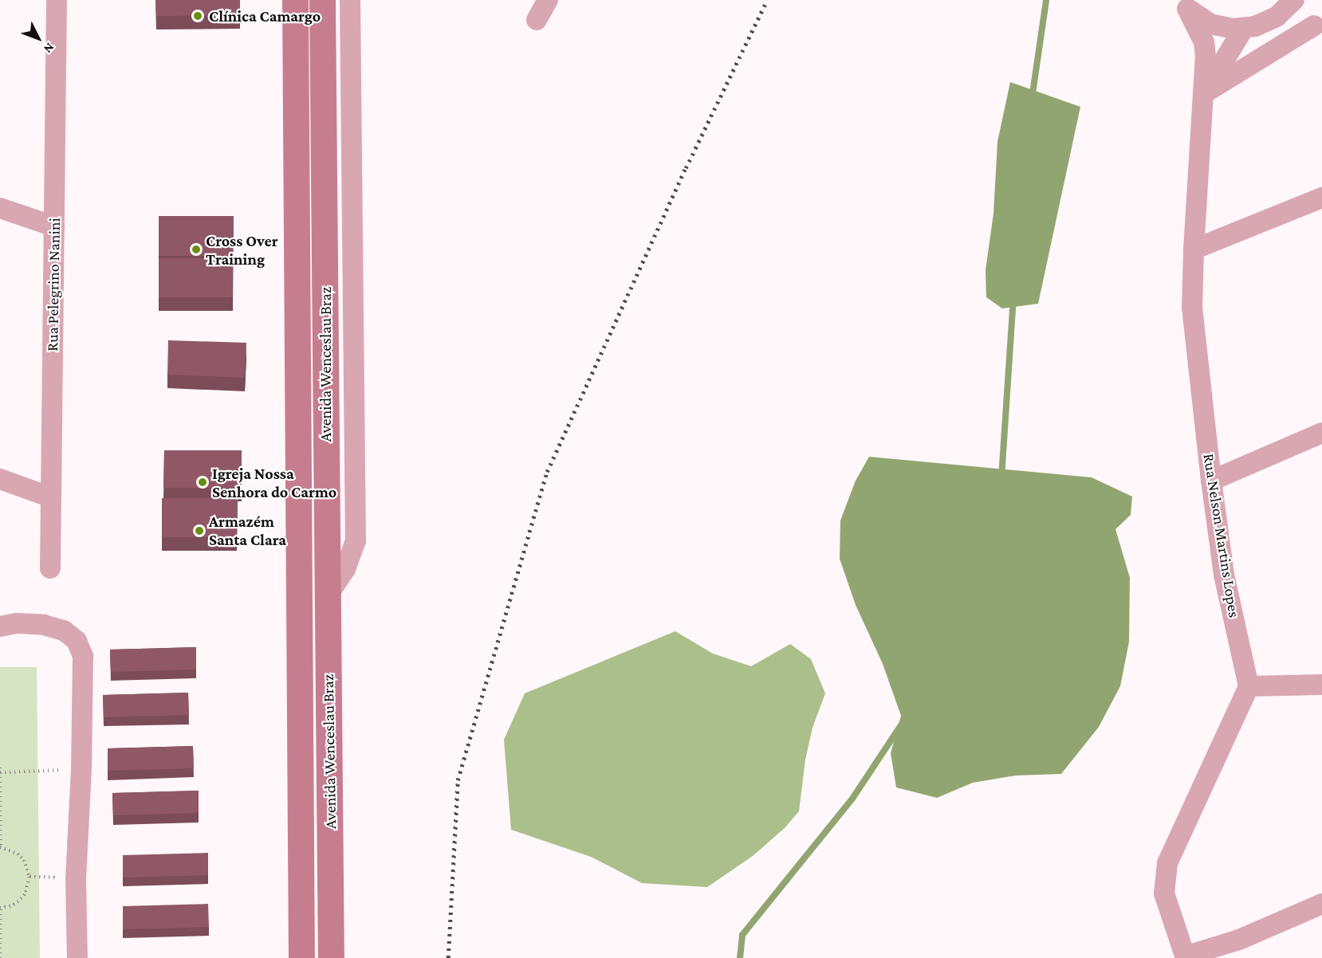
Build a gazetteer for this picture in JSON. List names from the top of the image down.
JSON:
{
  "streets": {
    "street": ["Rua Pelegrino Nanini", "Avenida Wenceslau Braz", "Rua Nelson Martins Lopes"]
  },
  "places": [
    "Clínica Camargo",
    "Cross Over Training",
    "Igreja Nossa Senhora do Carmo",
    "Armazém Santa Clara"
  ],
  "north": "bottom right"
}
